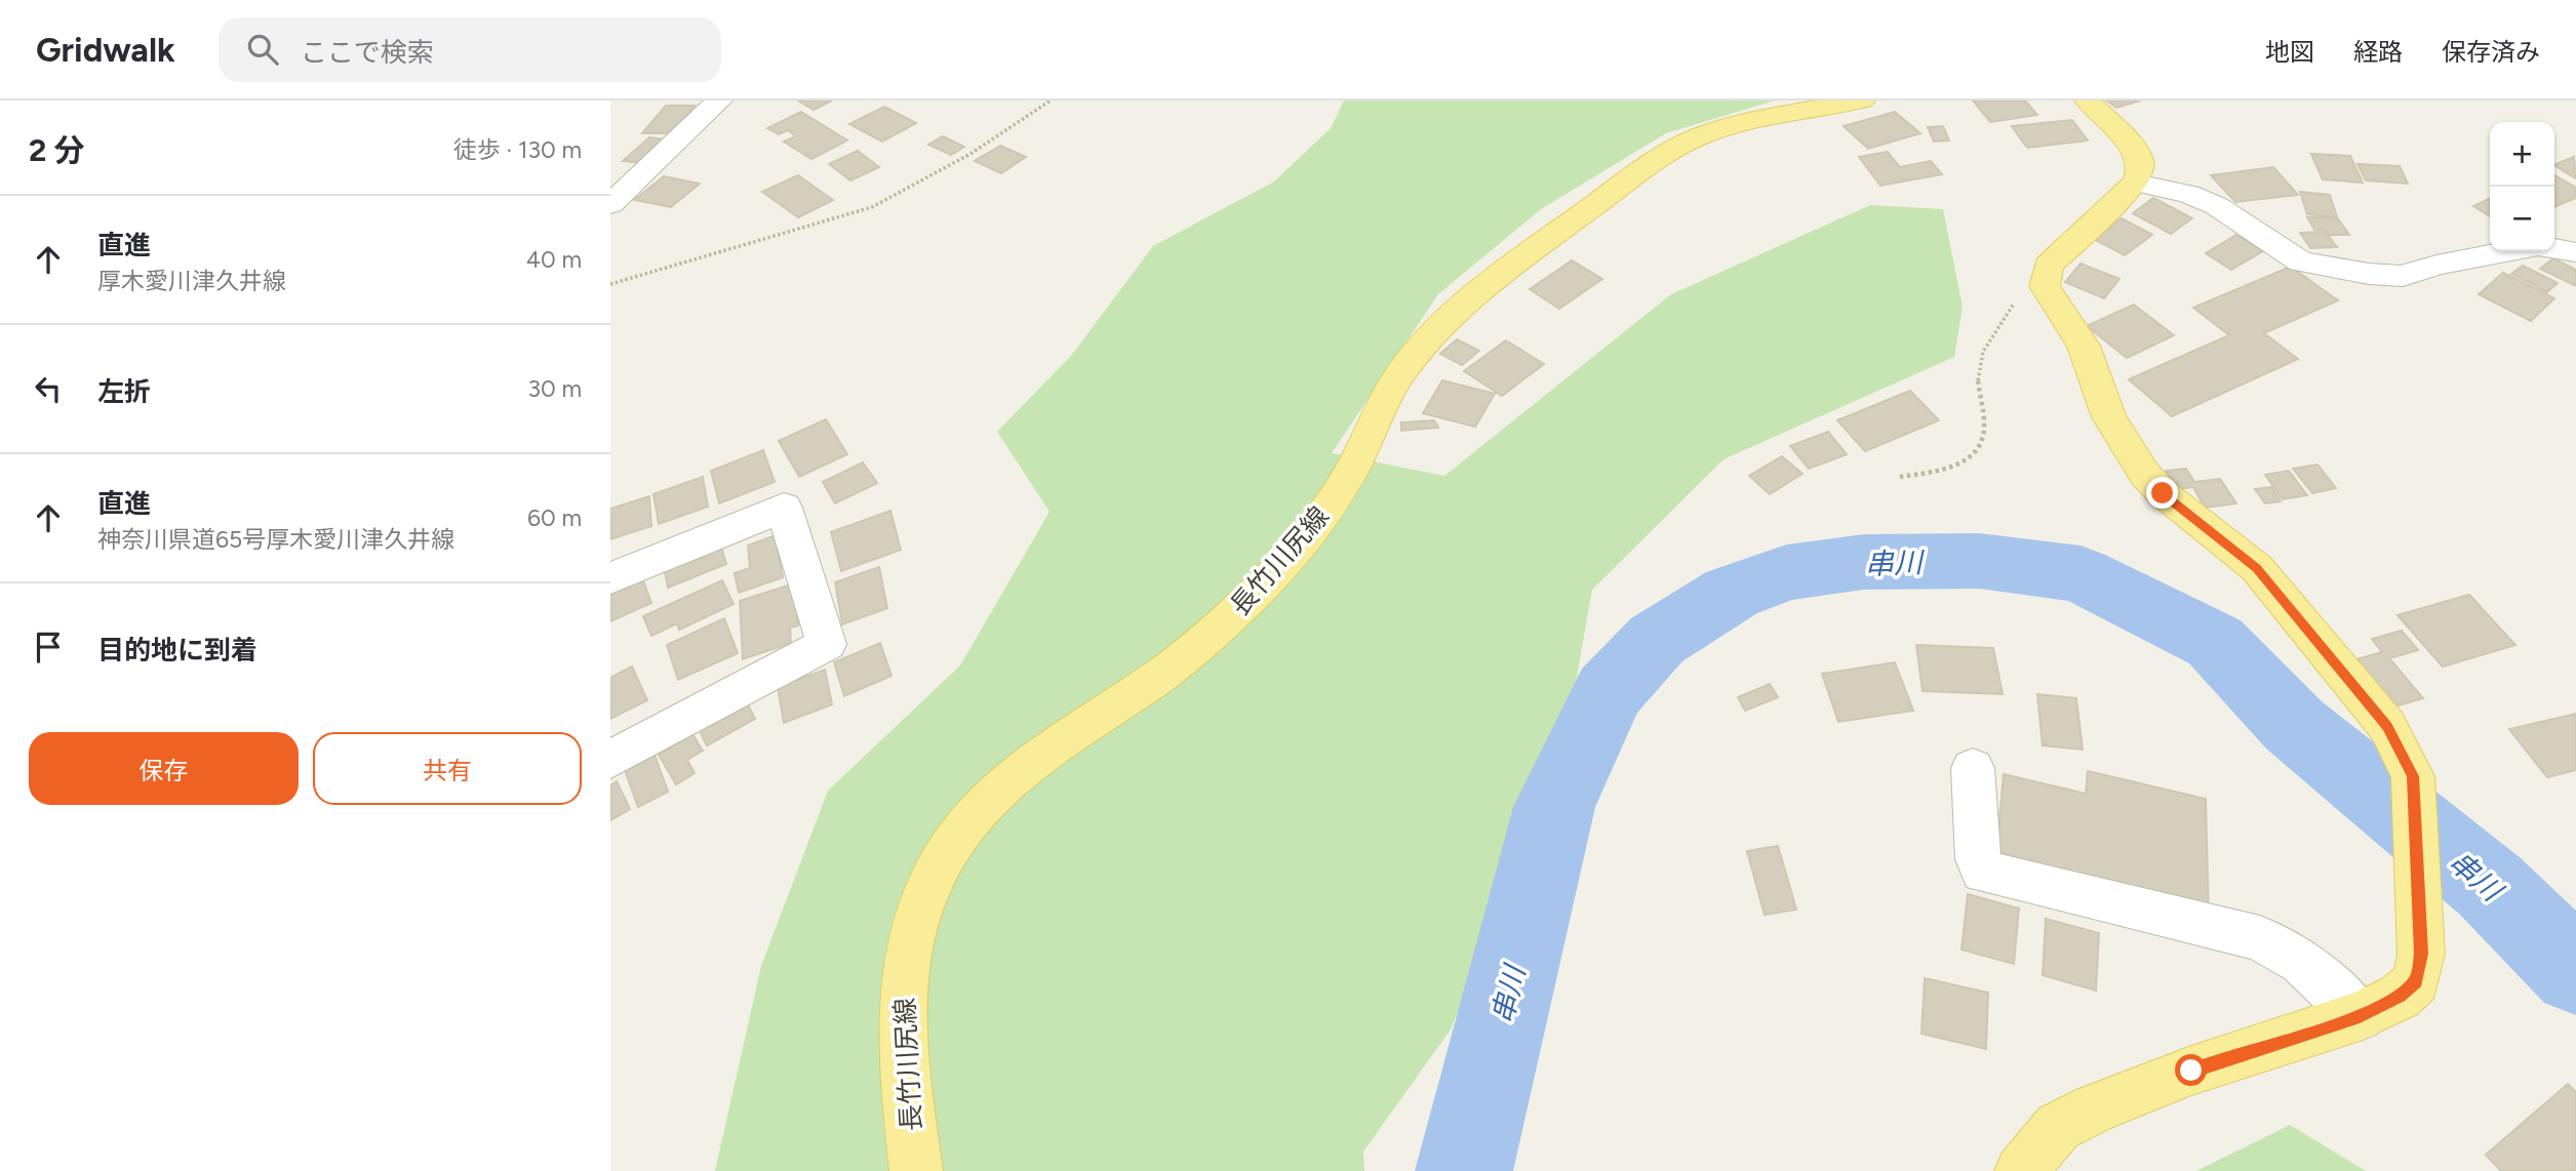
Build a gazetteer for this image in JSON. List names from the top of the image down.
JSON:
{
  "streets": {
    "main road": ["長竹川尻線"]
  },
  "water": ["串川"],
  "page": {
    "header": "Gridwalk",
    "search": "ここで検索",
    "nav": ["地図", "経路", "保存済み"],
    "heading": ["2 分", "徒歩 · 130 m"],
    "map_buttons": ["+", "−"],
    "list": [
      ["直進", "厚木愛川津久井線", "40 m"],
      ["左折", "30 m"],
      ["直進", "神奈川県道65号厚木愛川津久井線", "60 m"],
      "目的地に到着"
    ],
    "buttons": ["保存", "共有"]
  }
}
